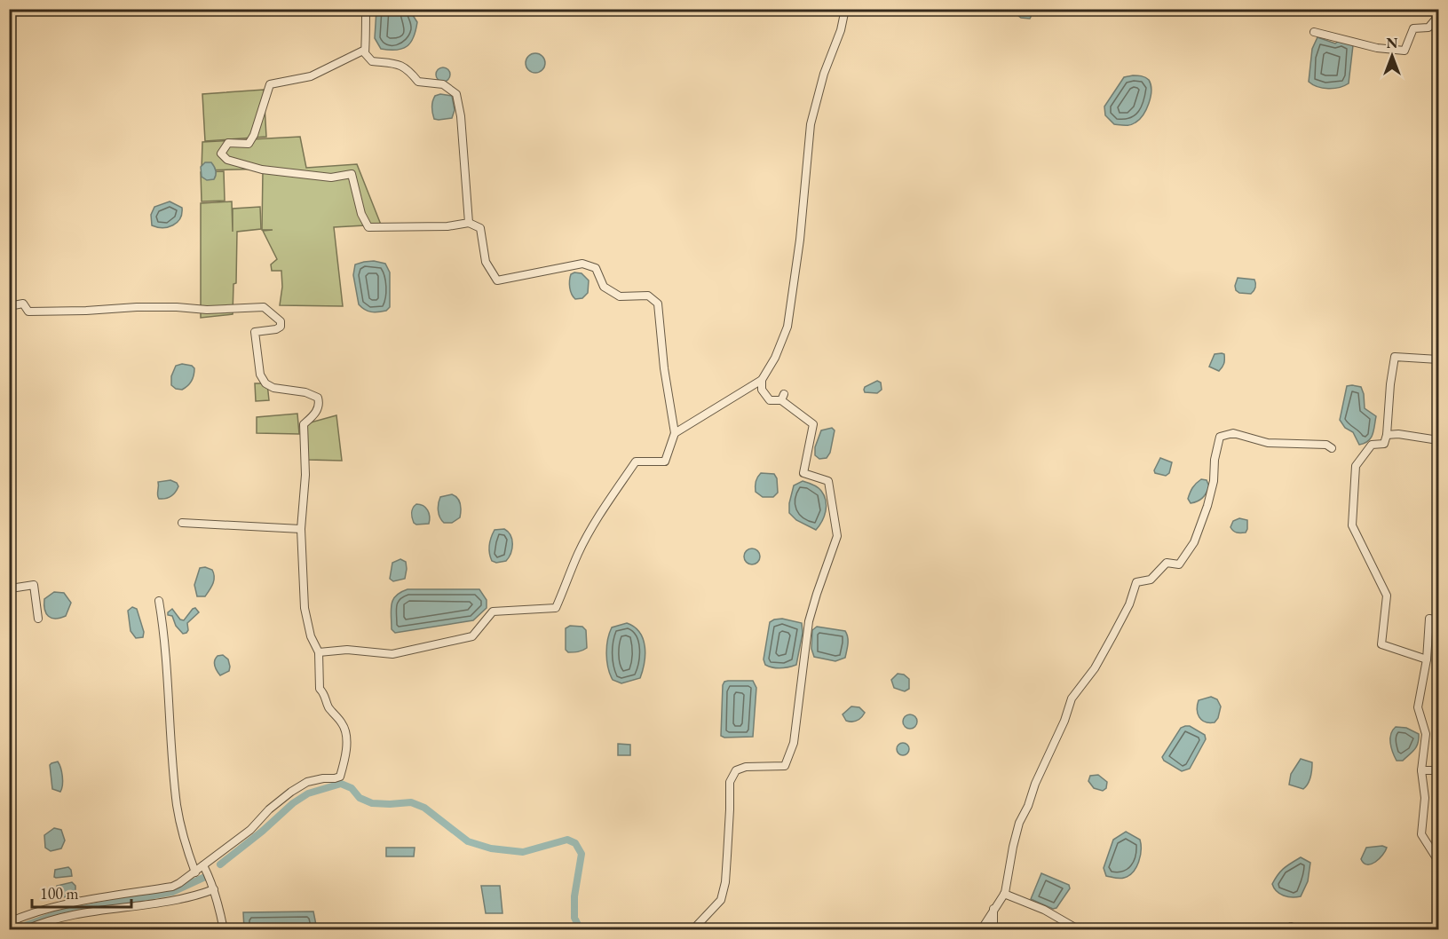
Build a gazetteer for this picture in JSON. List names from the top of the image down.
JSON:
{
  "scale_bar": "100 m",
  "north": "top"
}
